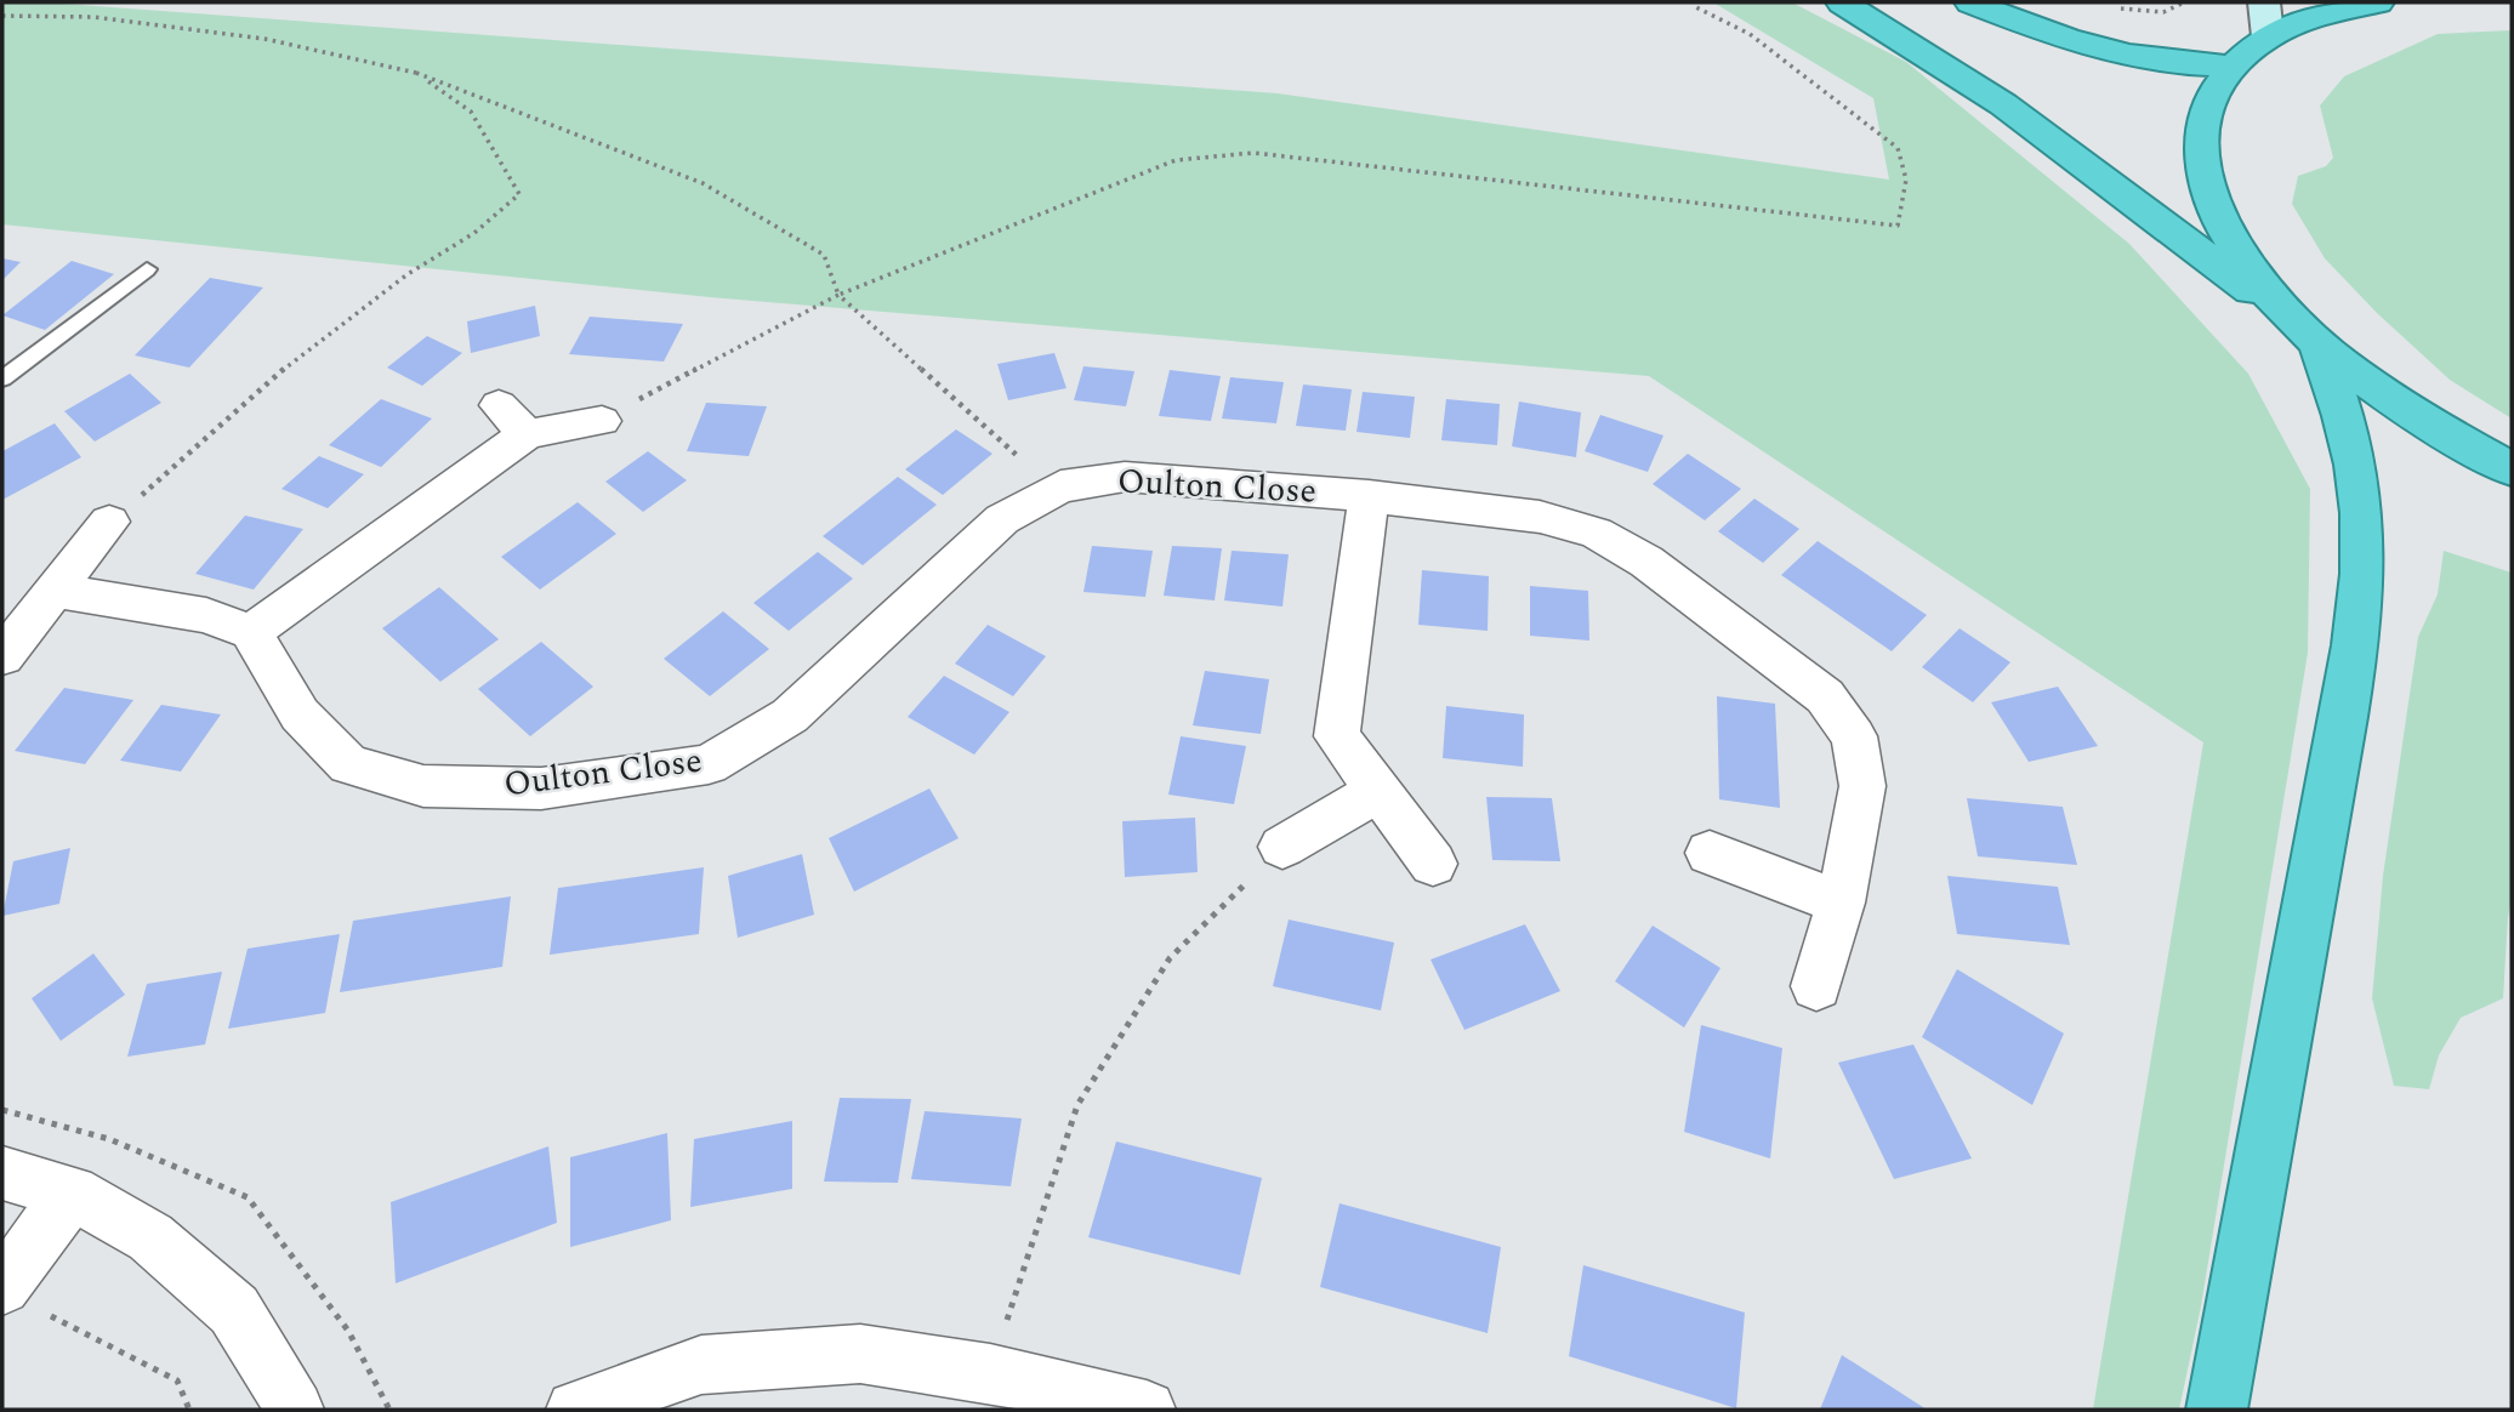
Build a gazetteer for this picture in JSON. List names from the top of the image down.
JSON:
{
  "streets": {
    "street": ["Oulton Close"]
  }
}
